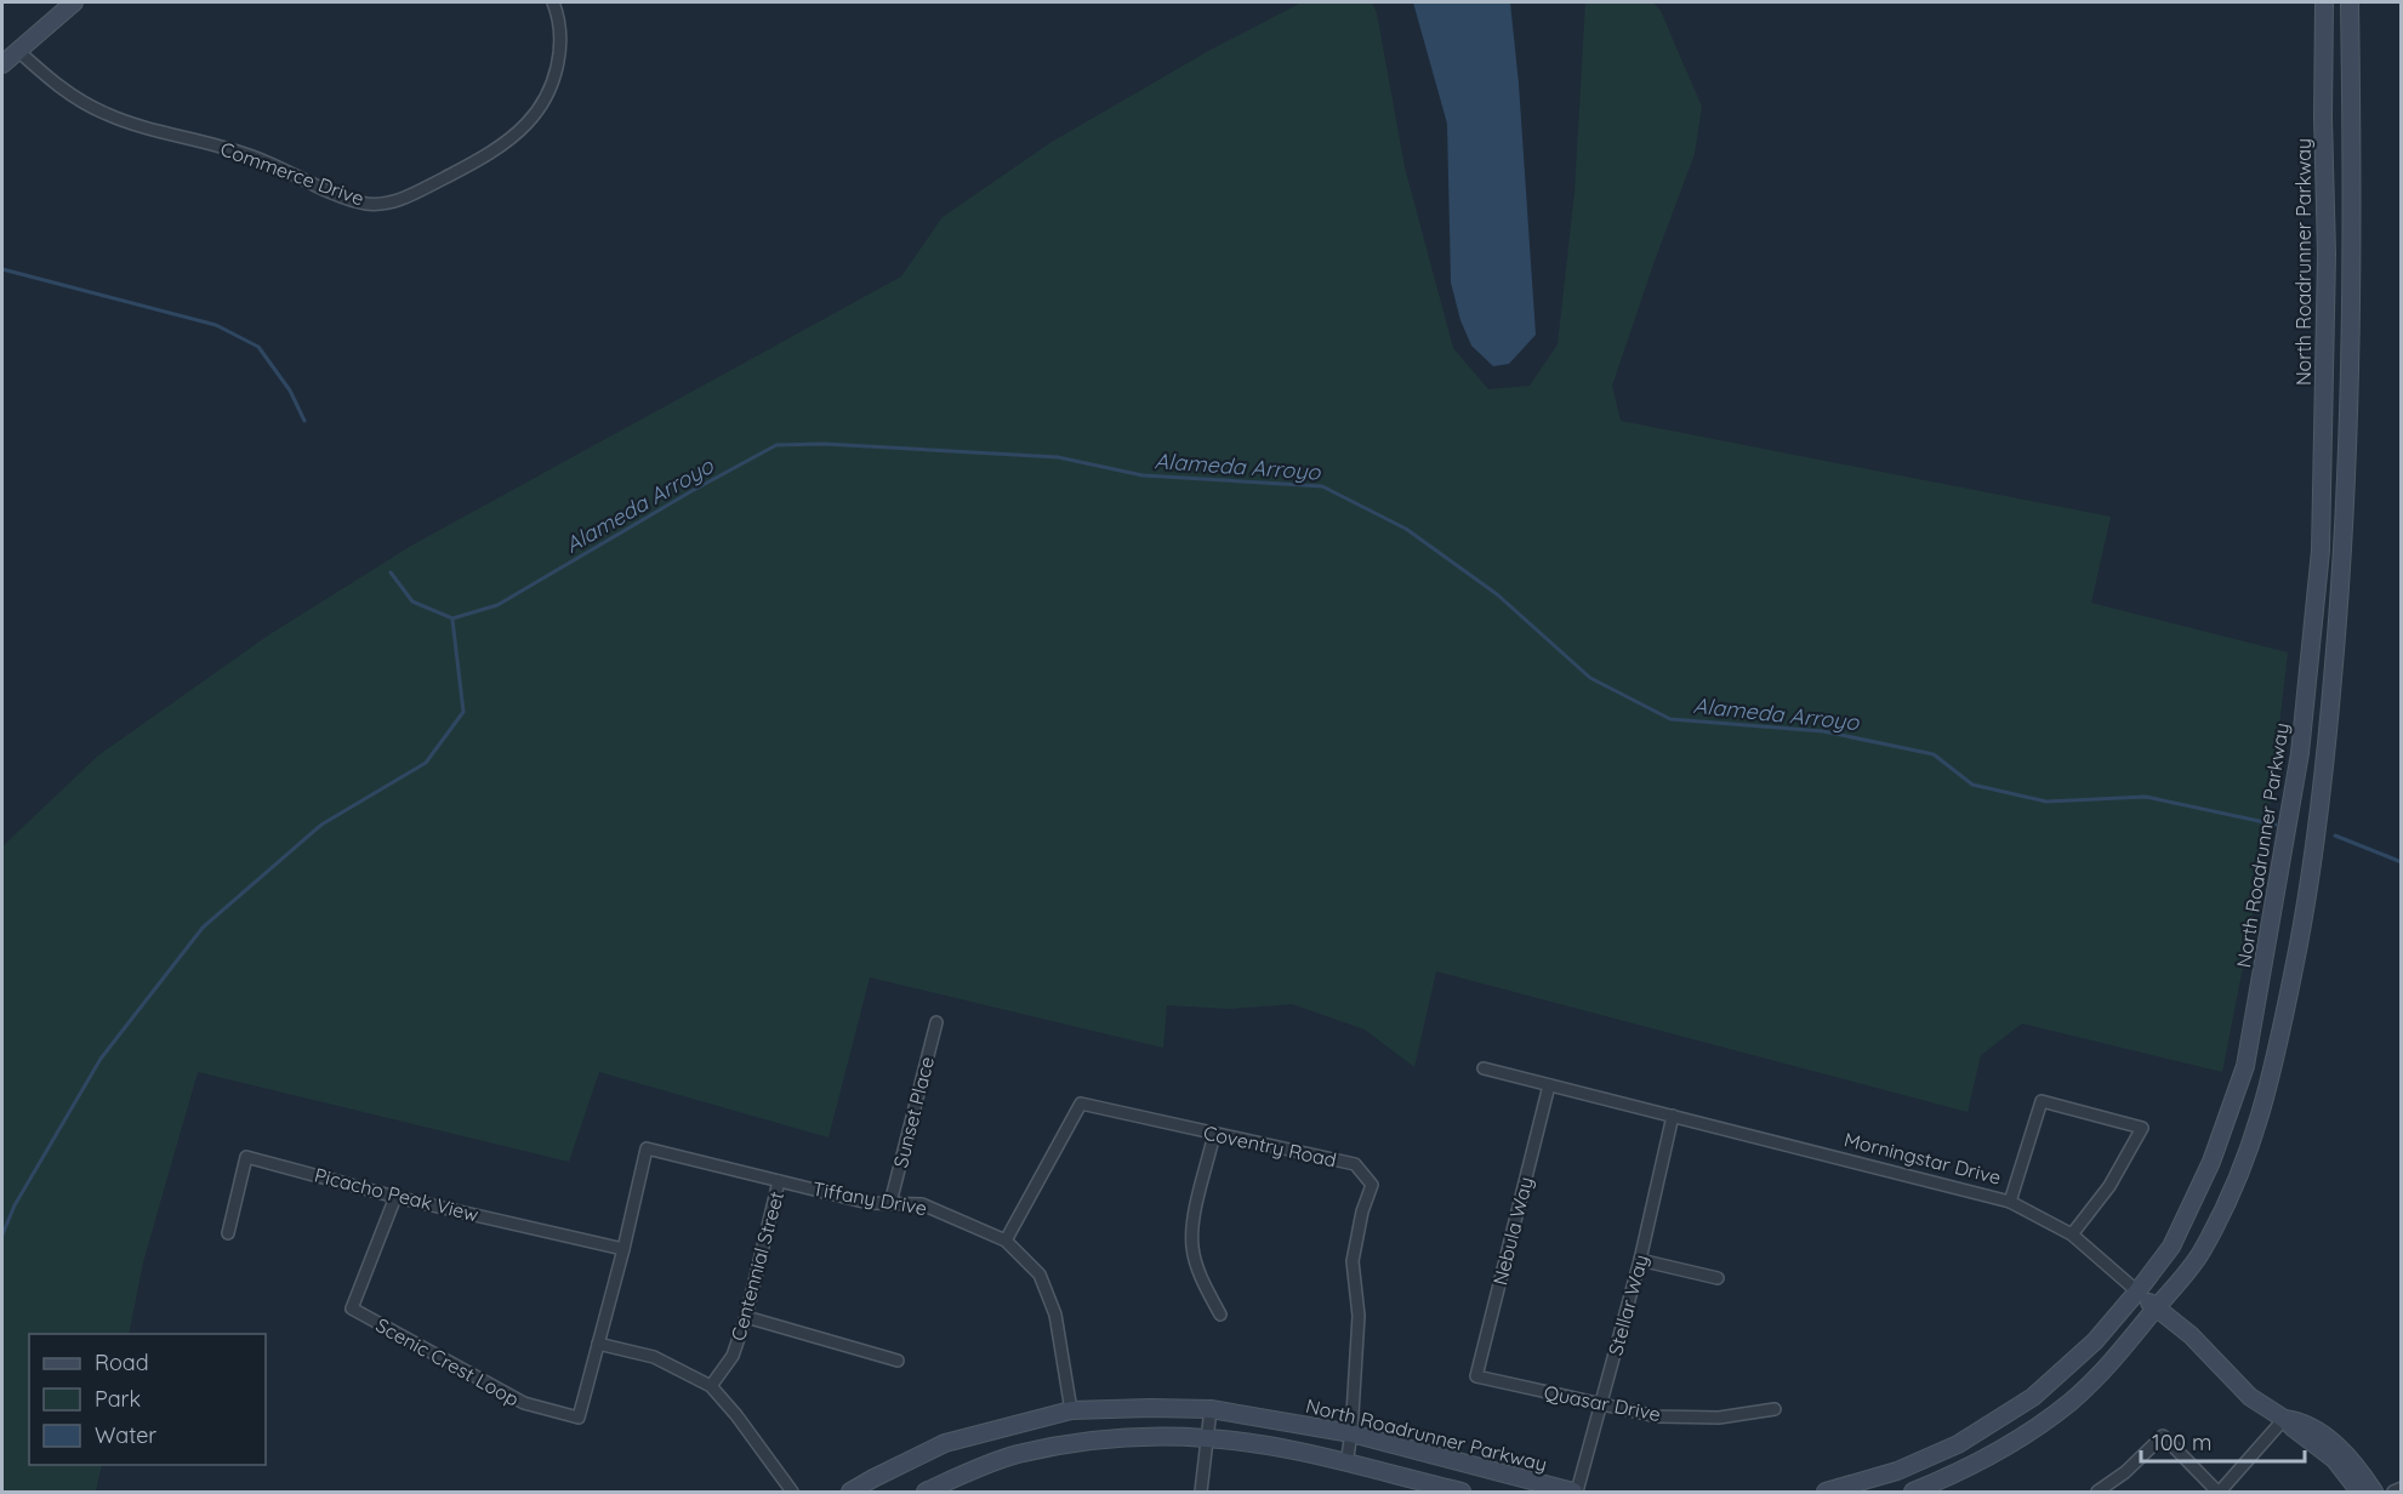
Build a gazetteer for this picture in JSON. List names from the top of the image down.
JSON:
{
  "streets": {
    "main road": ["North Roadrunner Parkway", "Morningstar Drive"],
    "street": [
      "Commerce Drive",
      "Sunset Place",
      "Coventry Road",
      "Picacho Peak View",
      "Tiffany Drive",
      "Nebula Way",
      "Centennial Street",
      "Stellar Way",
      "Scenic Crest Loop",
      "Quasar Drive"
    ]
  },
  "crossings": [
    ["North Roadrunner Parkway", "Coventry Road"],
    ["North Roadrunner Parkway", "Morningstar Drive"],
    ["North Roadrunner Parkway", "Tiffany Drive"],
    ["North Roadrunner Parkway", "Stellar Way"],
    ["Sunset Place", "Tiffany Drive"],
    ["Coventry Road", "Tiffany Drive"],
    ["Morningstar Drive", "Nebula Way"],
    ["Morningstar Drive", "Stellar Way"],
    ["Picacho Peak View", "Tiffany Drive"],
    ["Picacho Peak View", "Scenic Crest Loop"],
    ["Tiffany Drive", "Centennial Street"],
    ["Tiffany Drive", "Scenic Crest Loop"],
    ["Nebula Way", "Quasar Drive"],
    ["Stellar Way", "Quasar Drive"]
  ],
  "water": ["Alameda Arroyo"],
  "legend": ["Road", "Park", "Water"],
  "scale_bar": "100 m"
}
